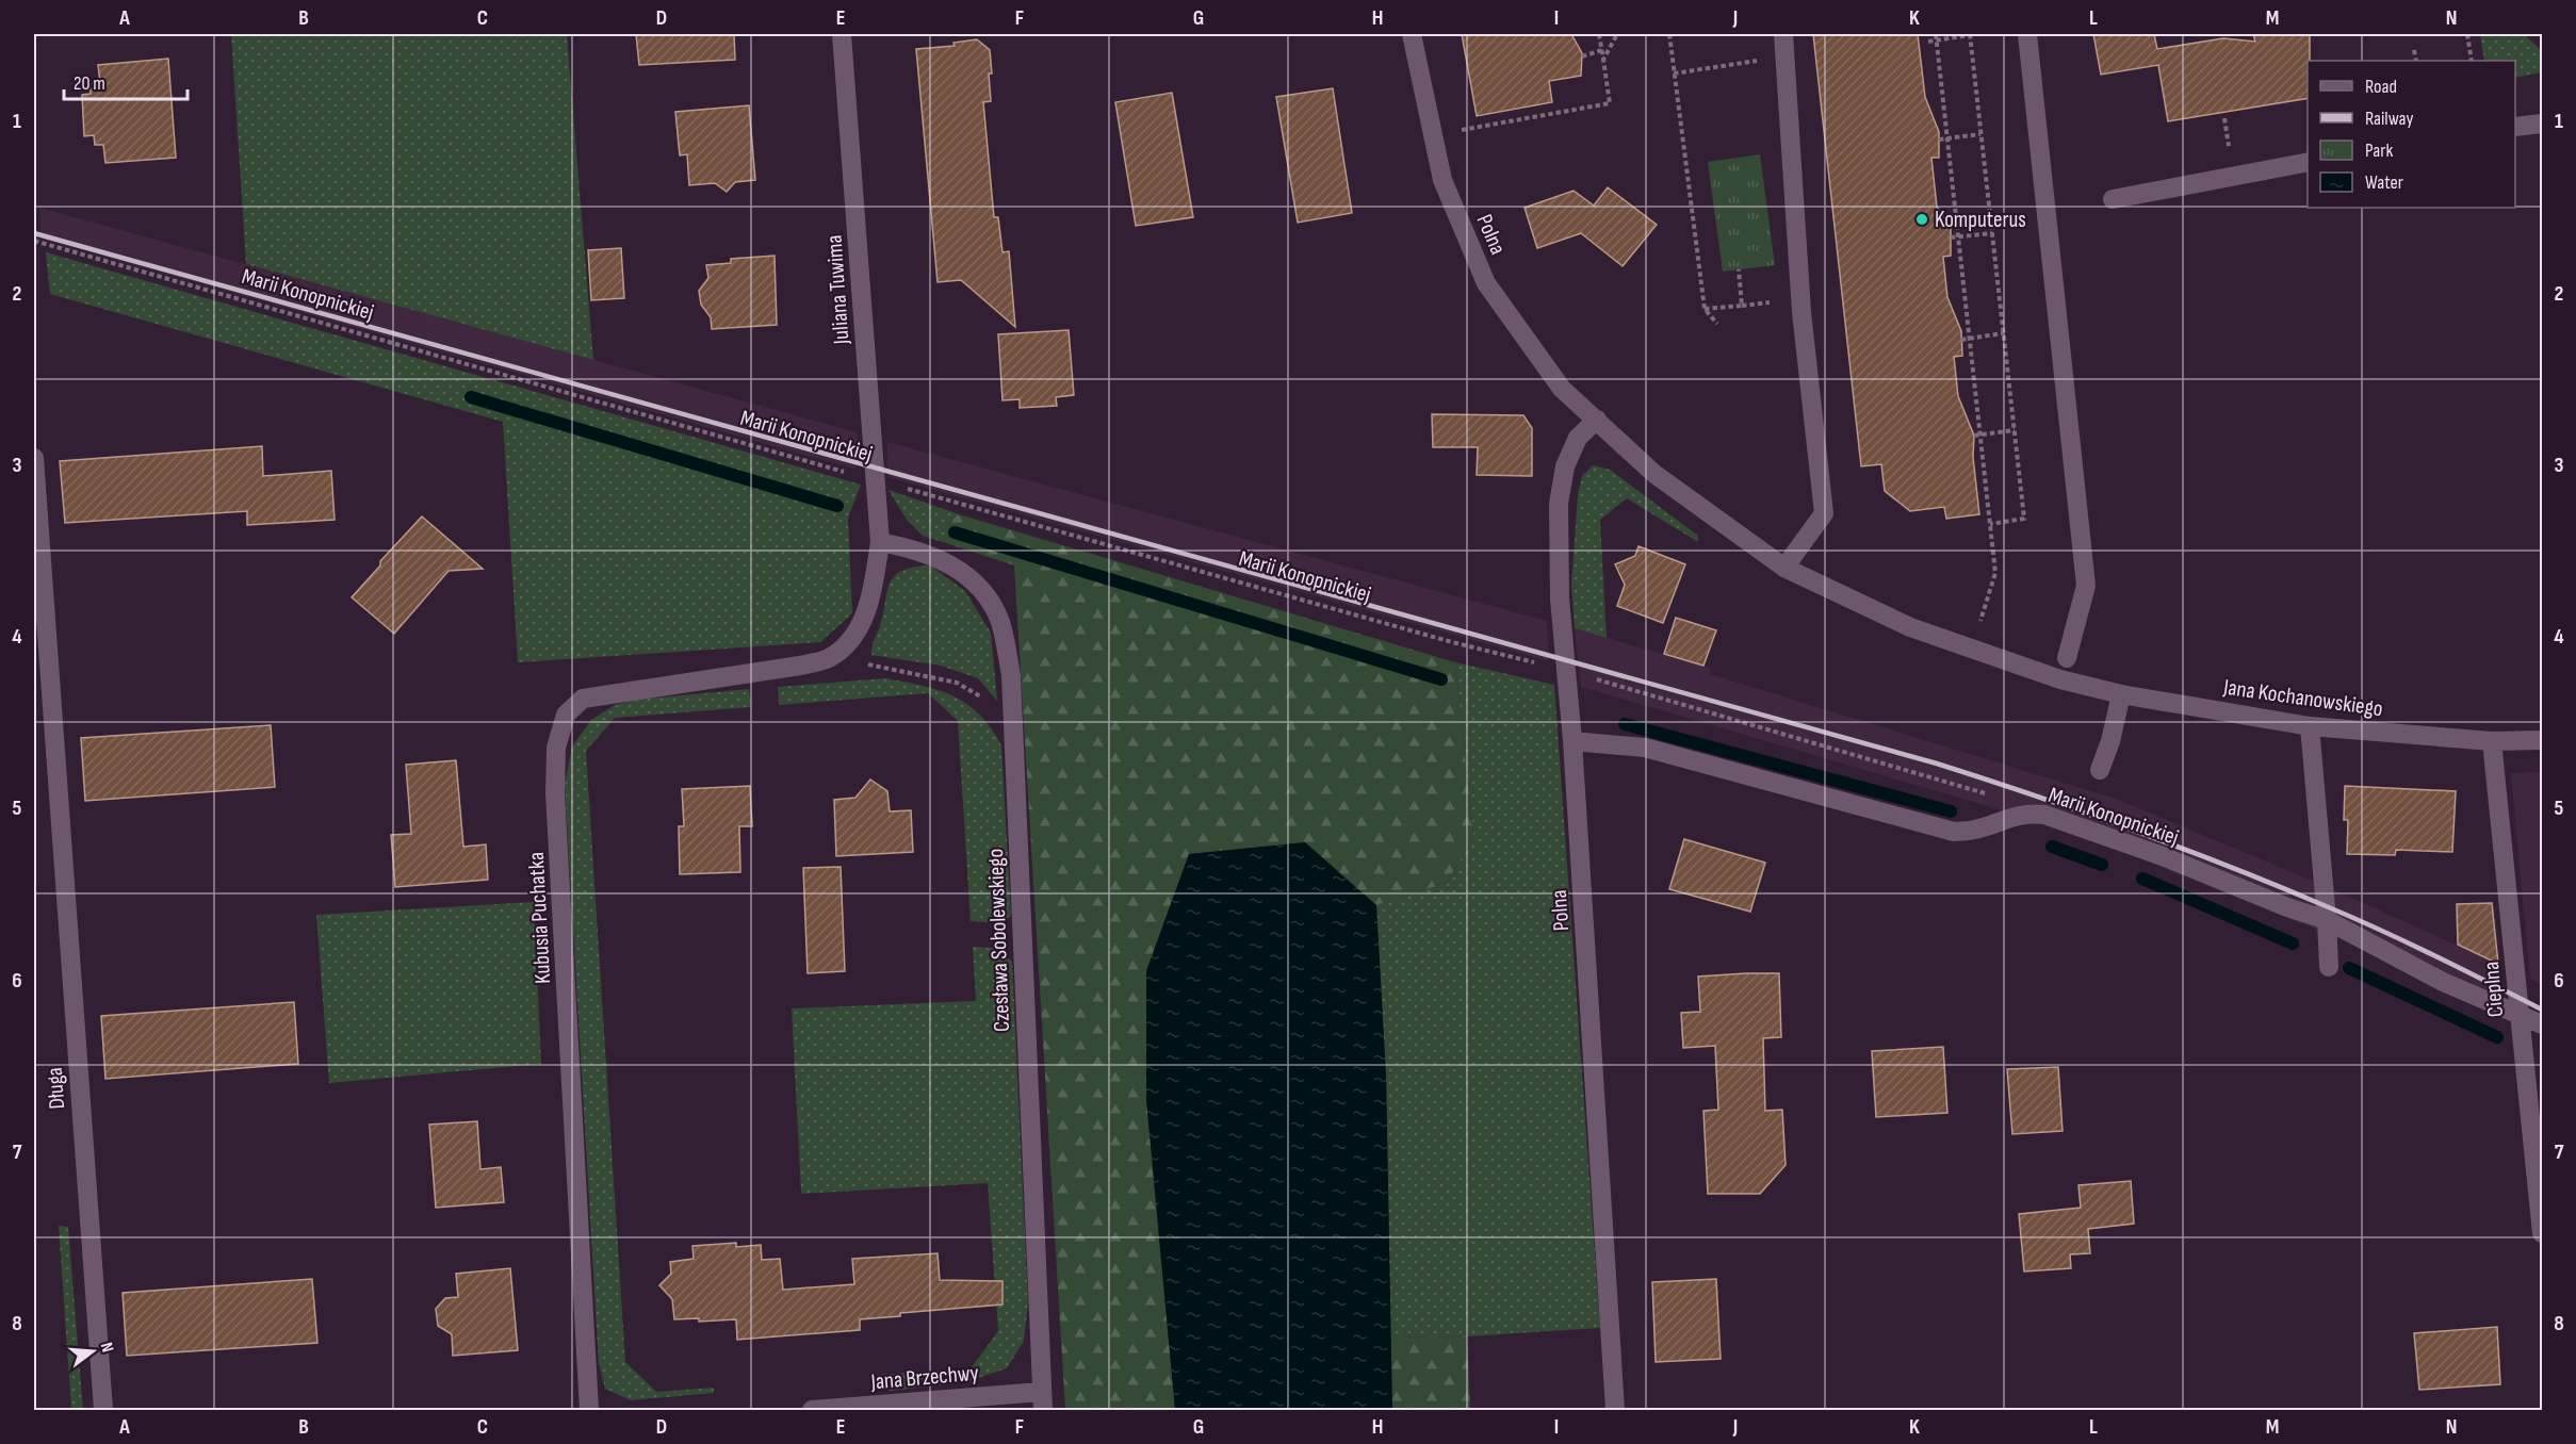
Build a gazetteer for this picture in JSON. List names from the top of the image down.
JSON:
{
  "streets": {
    "street": [
      "Polna",
      "Juliana Tuwima",
      "Marii Konopnickiej",
      "Jana Kochanowskiego",
      "Kubusia Puchatka",
      "Czesława Sobolewskiego",
      "Cieplna",
      "Długa",
      "Jana Brzechwy"
    ]
  },
  "crossings": [
    ["Polna", "Marii Konopnickiej"],
    ["Polna", "Jana Kochanowskiego"],
    ["Juliana Tuwima", "Marii Konopnickiej"],
    ["Juliana Tuwima", "Kubusia Puchatka"],
    ["Juliana Tuwima", "Czesława Sobolewskiego"],
    ["Marii Konopnickiej", "Cieplna"],
    ["Jana Kochanowskiego", "Cieplna"],
    ["Kubusia Puchatka", "Czesława Sobolewskiego"],
    ["Czesława Sobolewskiego", "Jana Brzechwy"]
  ],
  "places": ["Komputerus"],
  "legend": [
    "Road",
    "Railway",
    "Park",
    "Water"
  ],
  "scale_bar": "20 m",
  "north": "right",
  "grid": {
    "columns": [
      "A",
      "B",
      "C",
      "D",
      "E",
      "F",
      "G",
      "H",
      "I",
      "J",
      "K",
      "L",
      "M",
      "N"
    ],
    "rows": [
      "1",
      "2",
      "3",
      "4",
      "5",
      "6",
      "7",
      "8"
    ]
  }
}
